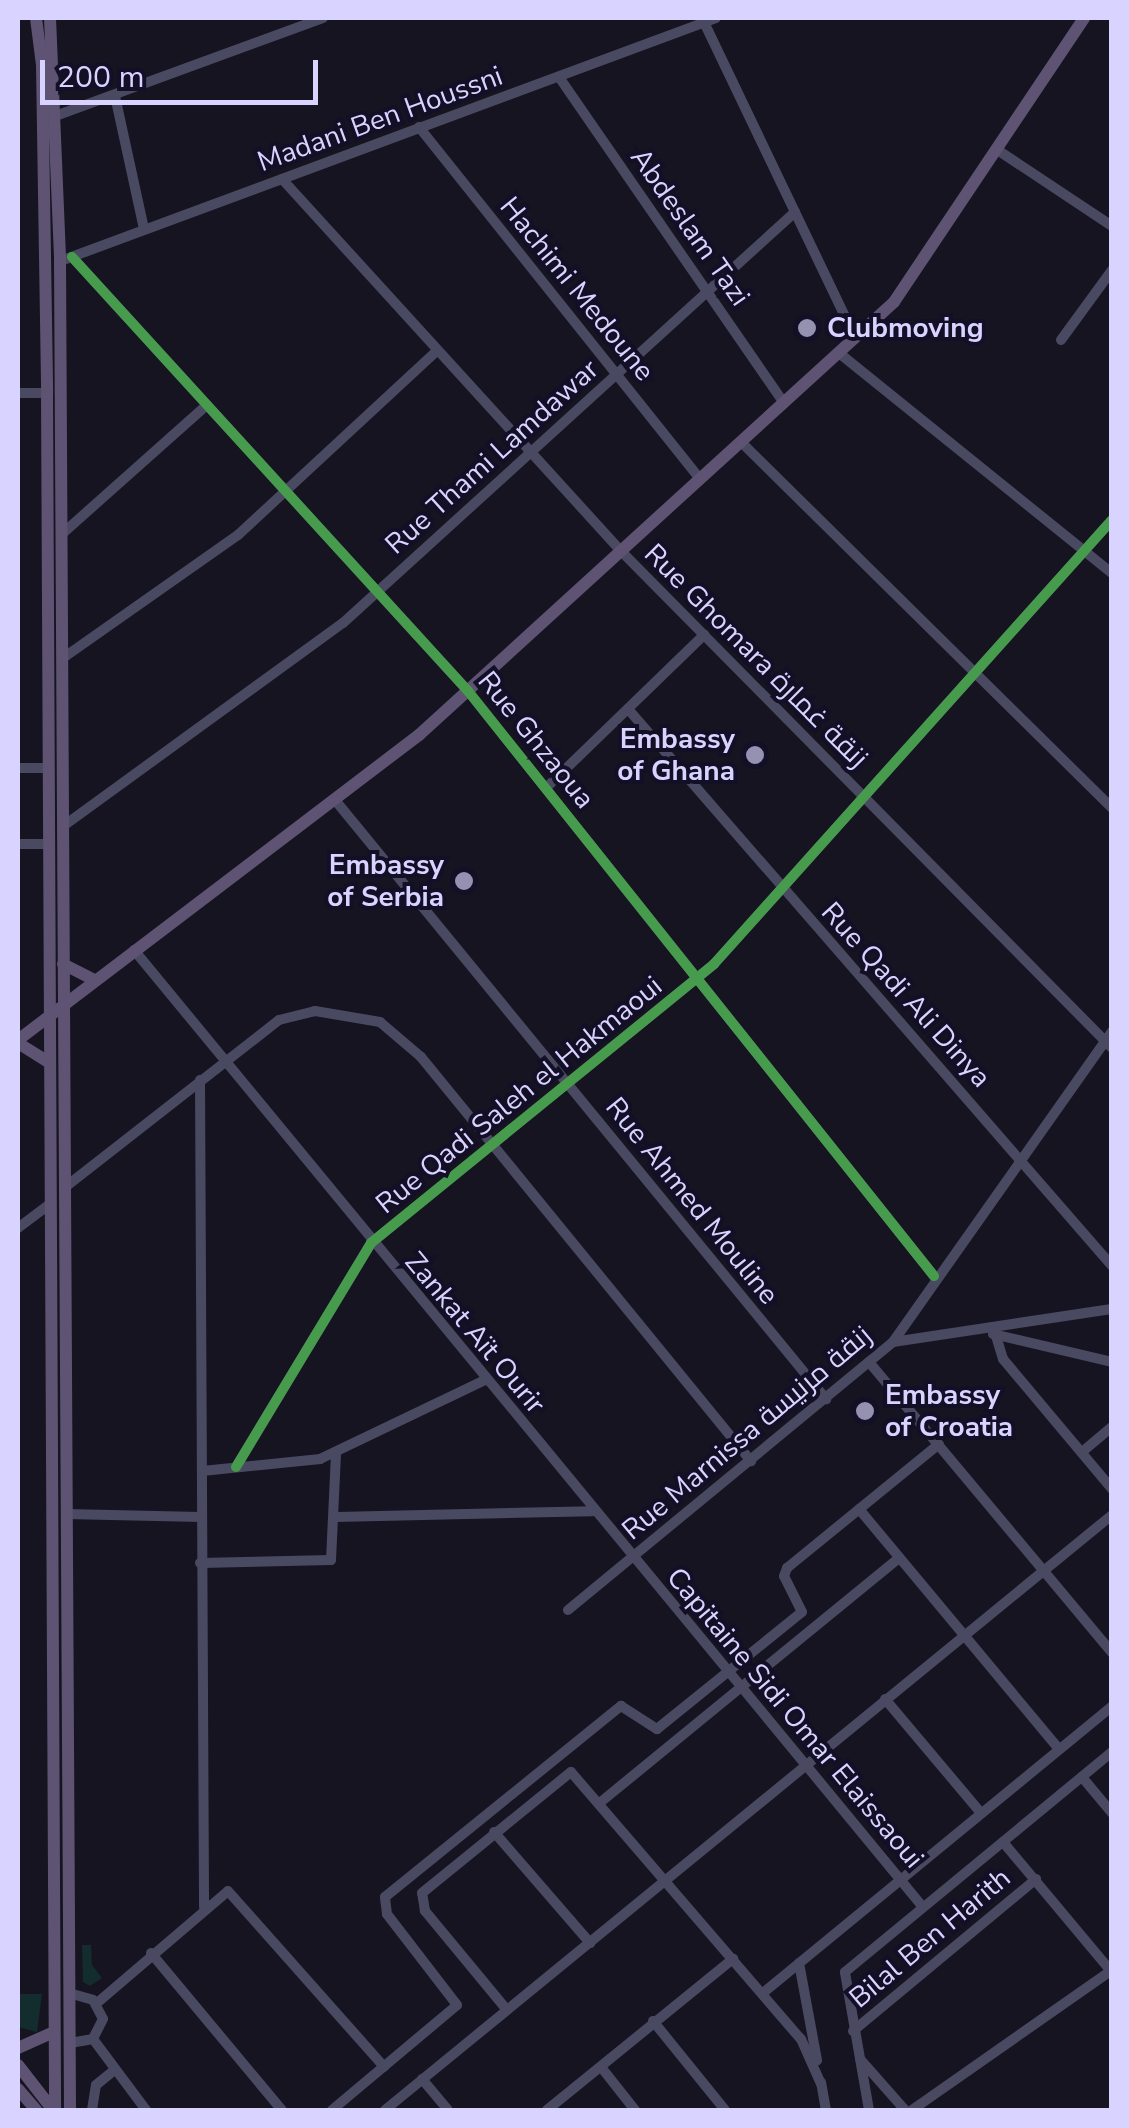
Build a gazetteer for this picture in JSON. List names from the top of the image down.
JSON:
{
  "streets": {
    "street": [
      "Madani Ben Houssni",
      "Abdeslam Tazi",
      "Hachimi Medoune",
      "Rue Thami Lamdawar",
      "Rue Ghomara زنقة غمارة",
      "Rue Ghzaoua",
      "Rue Qadi Ali Dinya",
      "Rue Qadi Saleh el Hakmaoui",
      "Rue Ahmed Mouline",
      "Zankat Aït Ourir",
      "Rue Marnissa زنقة مرنيسة",
      "Capitaine Sidi Omar Elaissaoui",
      "Bilal Ben Harith"
    ]
  },
  "crossings": [
    ["Madani Ben Houssni", "Abdeslam Tazi"],
    ["Madani Ben Houssni", "Hachimi Medoune"],
    ["Madani Ben Houssni", "Rue Ghomara زنقة غمارة"],
    ["Madani Ben Houssni", "Rue Ghzaoua"],
    ["Abdeslam Tazi", "Rue Thami Lamdawar"],
    ["Hachimi Medoune", "Rue Thami Lamdawar"],
    ["Rue Thami Lamdawar", "Rue Ghomara زنقة غمارة"],
    ["Rue Thami Lamdawar", "Rue Ghzaoua"],
    ["Rue Ghomara زنقة غمارة", "Rue Qadi Saleh el Hakmaoui"],
    ["Rue Ghomara زنقة غمارة", "Rue Marnissa زنقة مرنيسة"],
    ["Rue Ghzaoua", "Rue Qadi Saleh el Hakmaoui"],
    ["Rue Ghzaoua", "Rue Marnissa زنقة مرنيسة"],
    ["Rue Qadi Ali Dinya", "Rue Qadi Saleh el Hakmaoui"],
    ["Rue Qadi Ali Dinya", "Rue Marnissa زنقة مرنيسة"],
    ["Rue Qadi Saleh el Hakmaoui", "Rue Ahmed Mouline"],
    ["Rue Qadi Saleh el Hakmaoui", "Zankat Aït Ourir"],
    ["Rue Ahmed Mouline", "Rue Marnissa زنقة مرنيسة"],
    ["Zankat Aït Ourir", "Rue Marnissa زنقة مرنيسة"],
    ["Zankat Aït Ourir", "Capitaine Sidi Omar Elaissaoui"],
    ["Rue Marnissa زنقة مرنيسة", "Capitaine Sidi Omar Elaissaoui"]
  ],
  "places": [
    "Clubmoving",
    "Embassy of Ghana",
    "Embassy of Serbia",
    "Embassy of Croatia"
  ],
  "scale_bar": "200 m"
}
